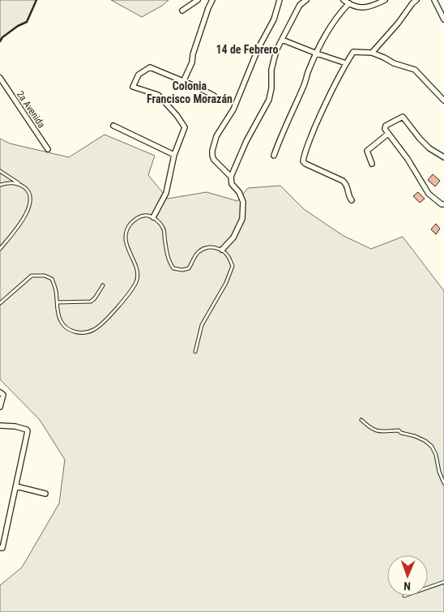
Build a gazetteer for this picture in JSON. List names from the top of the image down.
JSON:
{
  "streets": {
    "street": ["2a Avenida"]
  },
  "districts": ["14 de Febrero", "Colonia Francisco Morazán"],
  "north": "bottom"
}
